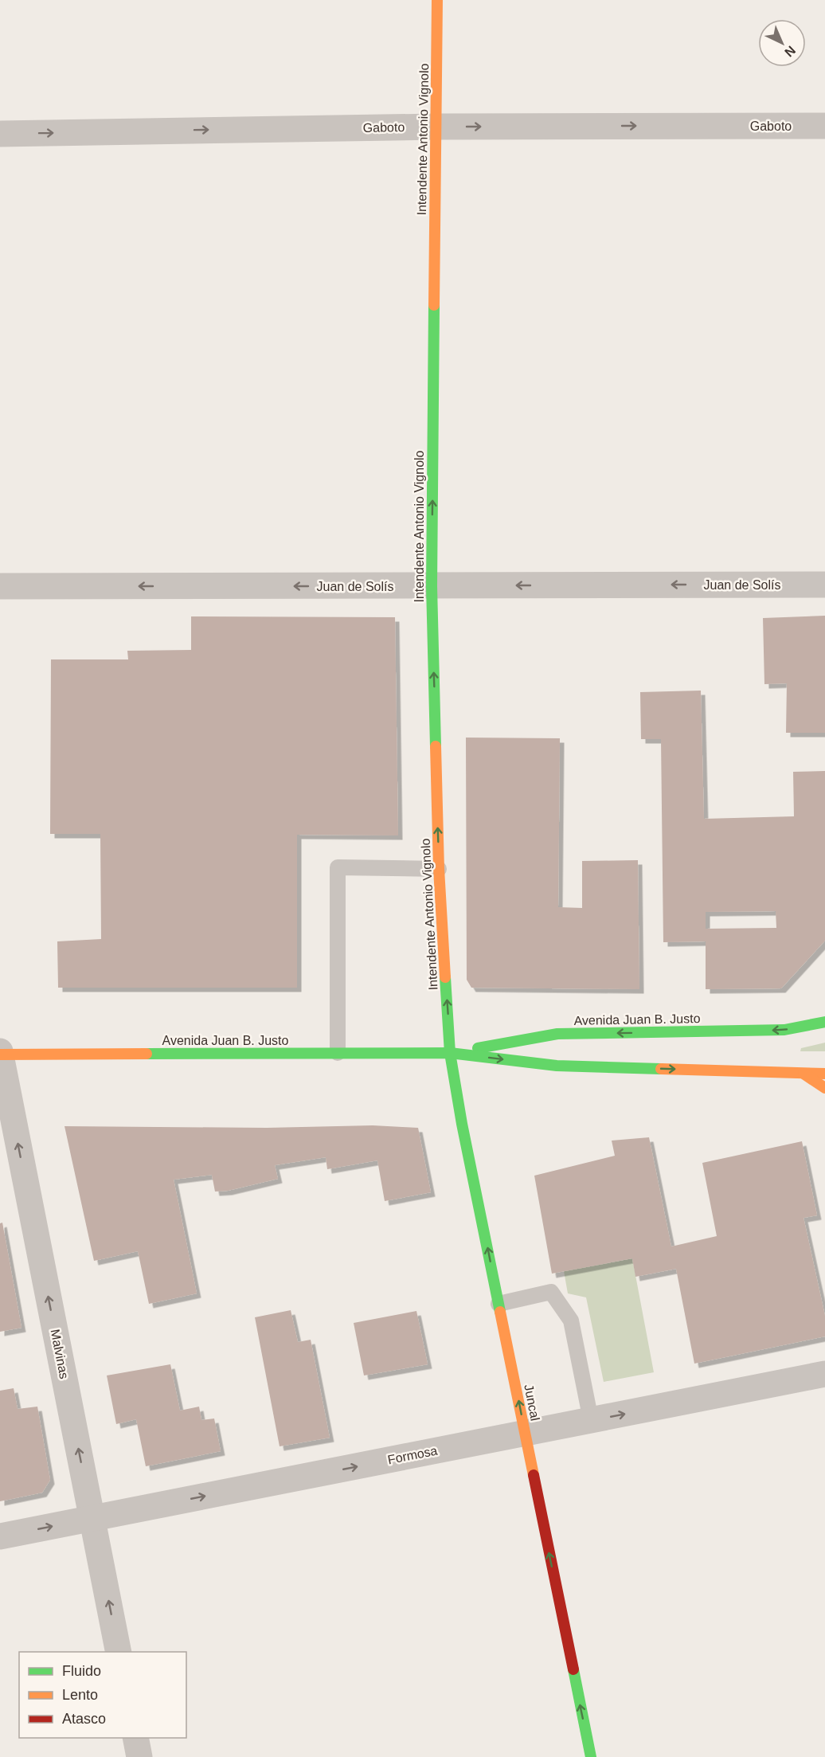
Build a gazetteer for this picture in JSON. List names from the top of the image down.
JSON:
{
  "streets": {
    "street": [
      "Gaboto",
      "Intendente Antonio Vignolo",
      "Juan de Solís",
      "Avenida Juan B. Justo",
      "Malvinas",
      "Juncal",
      "Formosa"
    ]
  },
  "crossings": [
    ["Gaboto", "Intendente Antonio Vignolo"],
    ["Intendente Antonio Vignolo", "Juan de Solís"],
    ["Intendente Antonio Vignolo", "Avenida Juan B. Justo"],
    ["Intendente Antonio Vignolo", "Juncal"],
    ["Avenida Juan B. Justo", "Malvinas"],
    ["Avenida Juan B. Justo", "Juncal"],
    ["Malvinas", "Formosa"],
    ["Juncal", "Formosa"]
  ],
  "one_way": [
    "Gaboto",
    "Intendente Antonio Vignolo",
    "Juan de Solís",
    "Malvinas",
    "Juncal",
    "Formosa"
  ],
  "legend": ["Fluido", "Lento", "Atasco"],
  "north": "bottom right"
}
